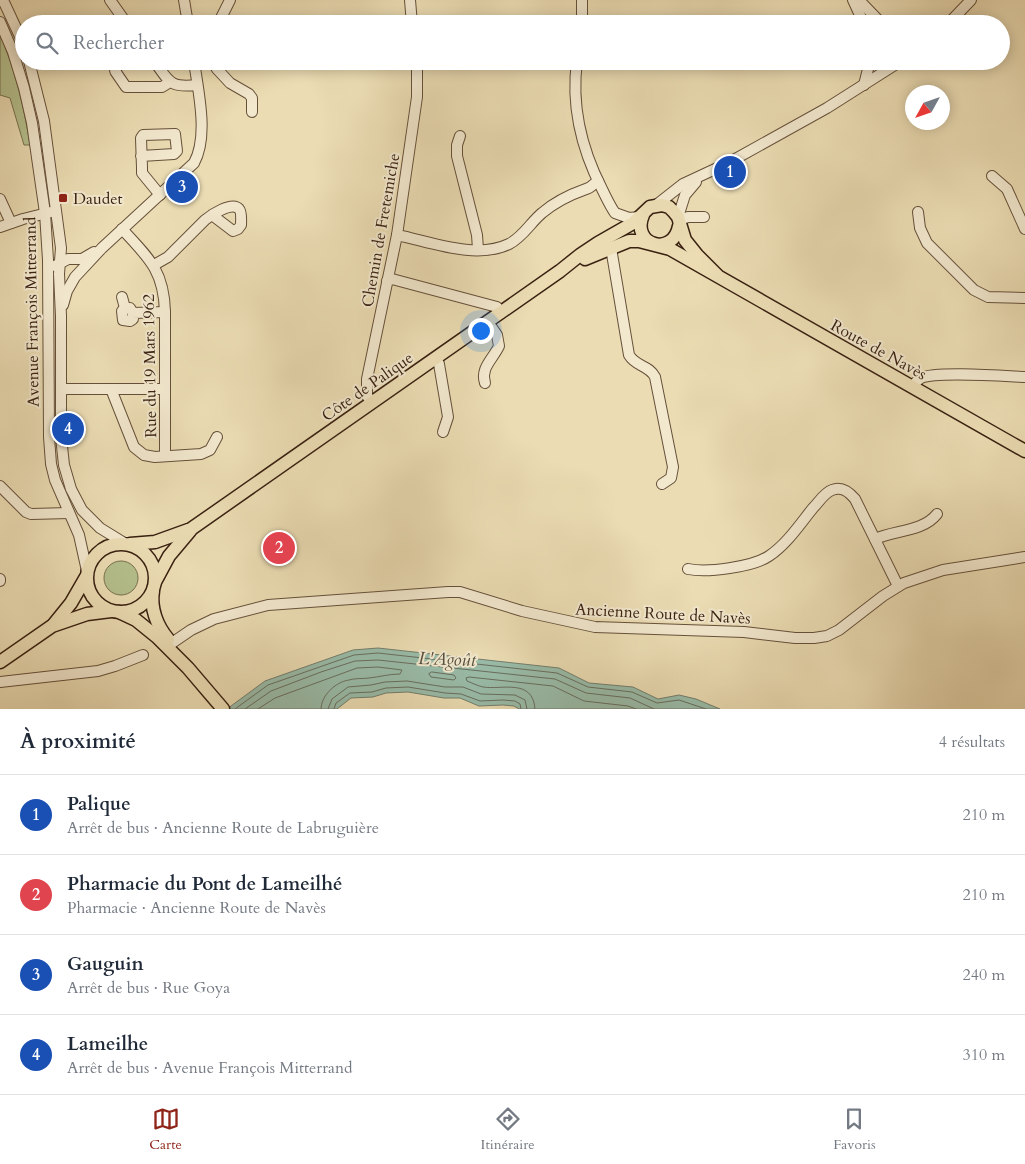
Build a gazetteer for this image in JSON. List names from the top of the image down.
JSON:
{
  "streets": {
    "main road": ["Route de Navès", "Côte de Palique"],
    "street": [
      "Chemin de Fretemiche",
      "Avenue François Mitterrand",
      "Rue du 19 Mars 1962",
      "Ancienne Route de Navès"
    ]
  },
  "crossings": [
    ["Chemin de Fretemiche", "Côte de Palique"],
    ["Avenue François Mitterrand", "Côte de Palique"],
    ["Route de Navès", "Côte de Palique"]
  ],
  "water": ["L'Agoût"],
  "places": {
    "transit": ["Daudet"]
  },
  "north": "bottom left",
  "page": {
    "search": "Rechercher",
    "pins": [
      "1",
      "3",
      "4",
      "2"
    ],
    "heading": ["À proximité", "4 résultats"],
    "list": [
      {
        "mark": "1",
        "name": "Palique",
        "note": "Arrêt de bus · Ancienne Route de Labruguière",
        "value": "210 m"
      },
      {
        "mark": "2",
        "name": "Pharmacie du Pont de Lameilhé",
        "note": "Pharmacie · Ancienne Route de Navès",
        "value": "210 m"
      },
      {
        "mark": "3",
        "name": "Gauguin",
        "note": "Arrêt de bus · Rue Goya",
        "value": "240 m"
      },
      {
        "mark": "4",
        "name": "Lameilhe",
        "note": "Arrêt de bus · Avenue François Mitterrand",
        "value": "310 m"
      }
    ],
    "nav": ["Carte", "Itinéraire", "Favoris"]
  }
}
